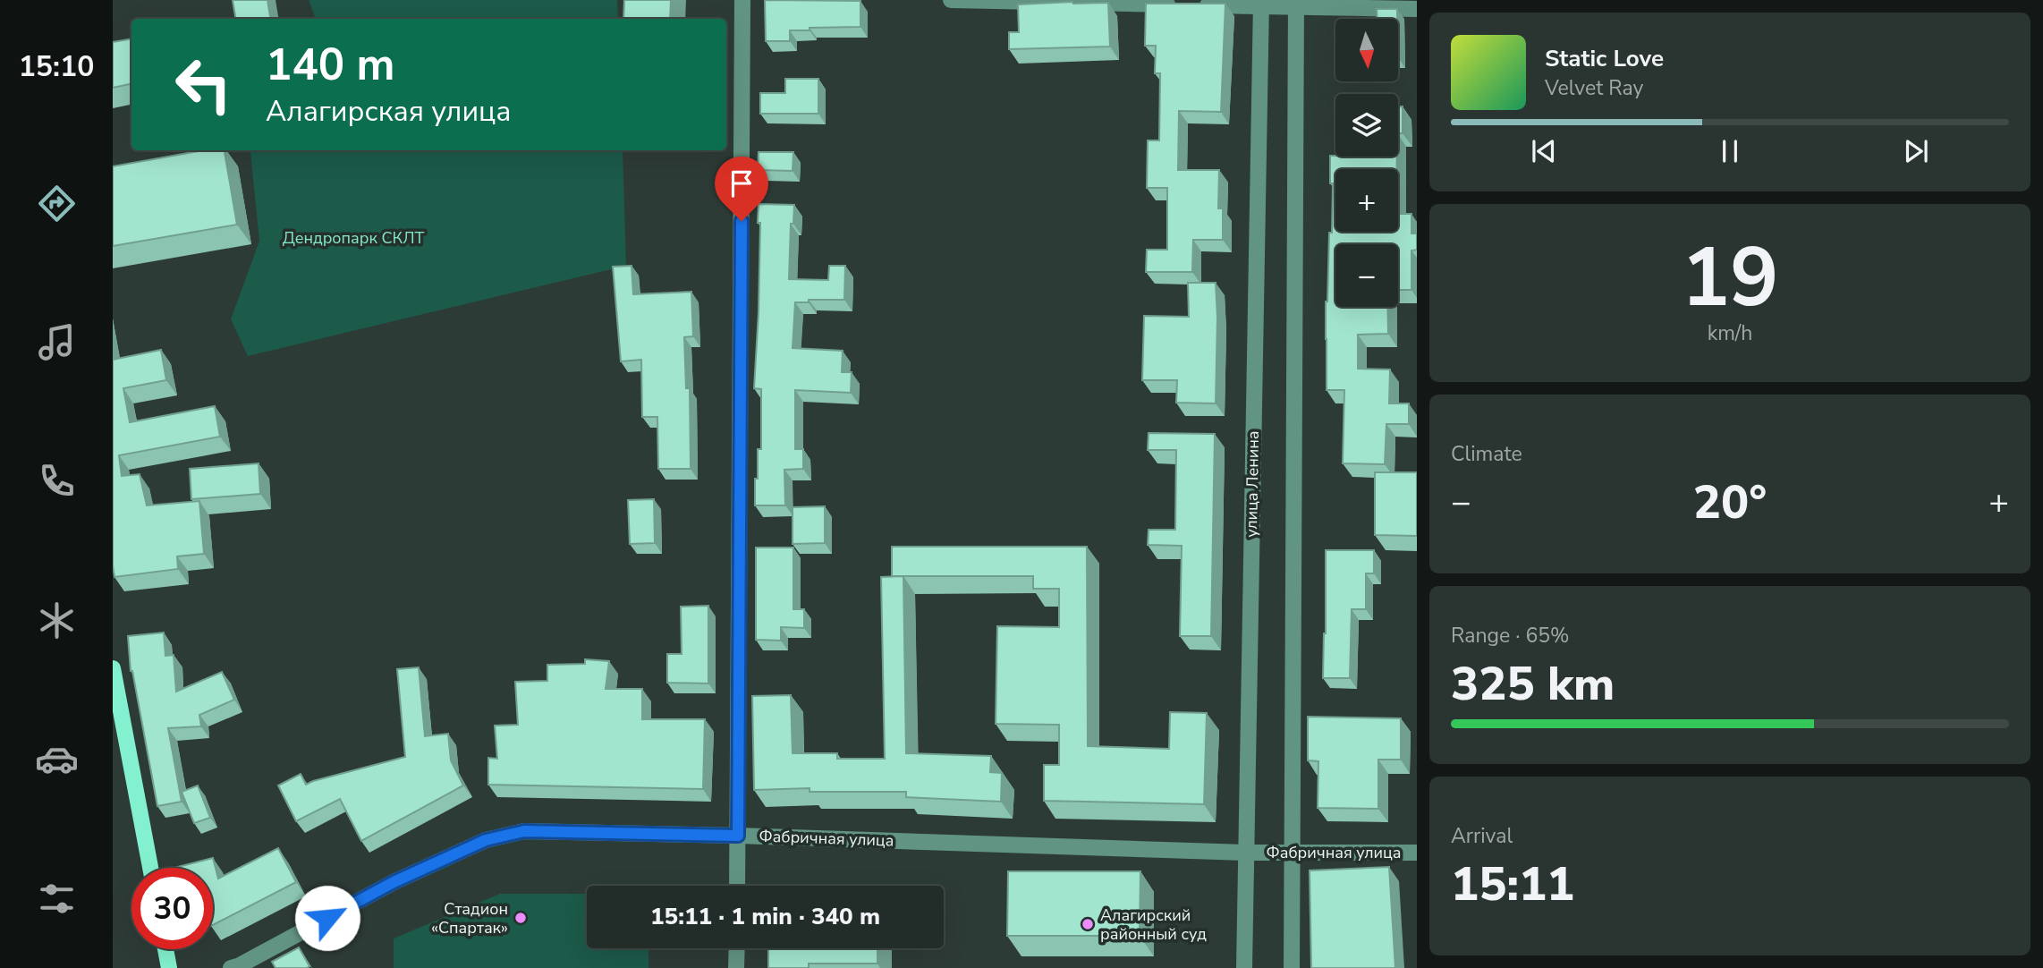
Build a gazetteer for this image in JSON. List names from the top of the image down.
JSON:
{
  "streets": {
    "street": ["улица Ленина", "Фабричная улица"]
  },
  "crossings": [
    ["улица Ленина", "Фабричная улица"]
  ],
  "parks": ["Дендропарк СКЛТ"],
  "places": ["Стадион «Спартак»", "Алагирский районный суд"],
  "north": "bottom",
  "page": {
    "tabs": "15:10",
    "map_buttons": ["+", "−"],
    "turn": ["140 m", "Алагирская улица"],
    "song": ["Static Love", "Velvet Ray"],
    "tile": [
      ["19", "km/h"],
      "Climate",
      ["Range · 65%", "325 km"],
      ["Arrival", "15:11"]
    ],
    "heat": ["−", "20°", "+"],
    "limit": "30",
    "trip": "15:11 · 1 min · 340 m"
  }
}
